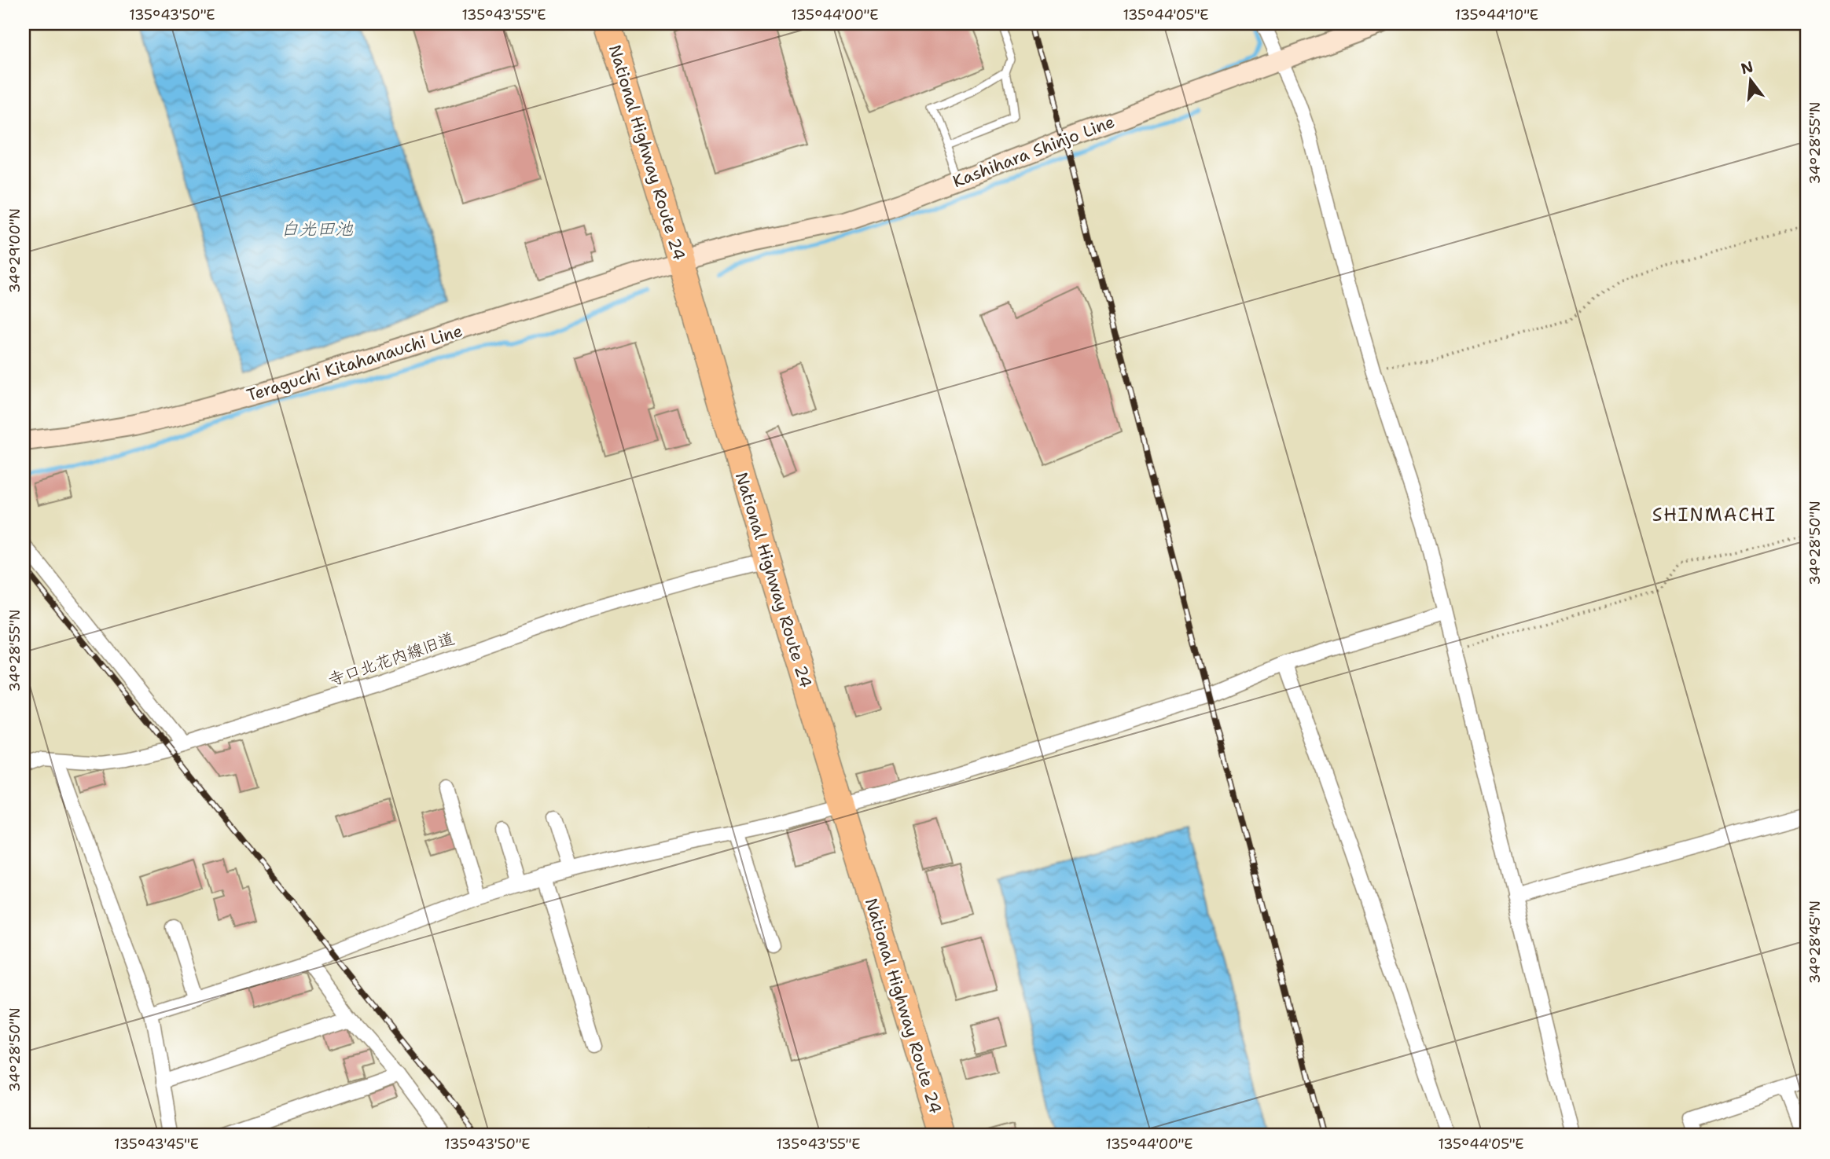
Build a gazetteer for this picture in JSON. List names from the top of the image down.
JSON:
{
  "streets": {
    "highway": ["National Highway Route 24"],
    "main road": ["Kashihara Shinjo Line", "Teraguchi Kitahanauchi Line"],
    "street": ["寺口北花内線旧道"]
  },
  "crossings": [
    ["Kashihara Shinjo Line", "National Highway Route 24"],
    ["Kashihara Shinjo Line", "Teraguchi Kitahanauchi Line"],
    ["National Highway Route 24", "Teraguchi Kitahanauchi Line"],
    ["National Highway Route 24", "寺口北花内線旧道"]
  ],
  "districts": ["SHINMACHI"],
  "water": ["白光田池"],
  "north": "top",
  "coordinates": [
    "135°43'50\"E",
    "135°43'55\"E",
    "135°44'00\"E",
    "135°44'05\"E",
    "135°44'10\"E",
    "34°28'55\"N",
    "34°29'00\"N",
    "34°28'50\"N",
    "34°28'45\"N",
    "135°43'45\"E"
  ]
}
